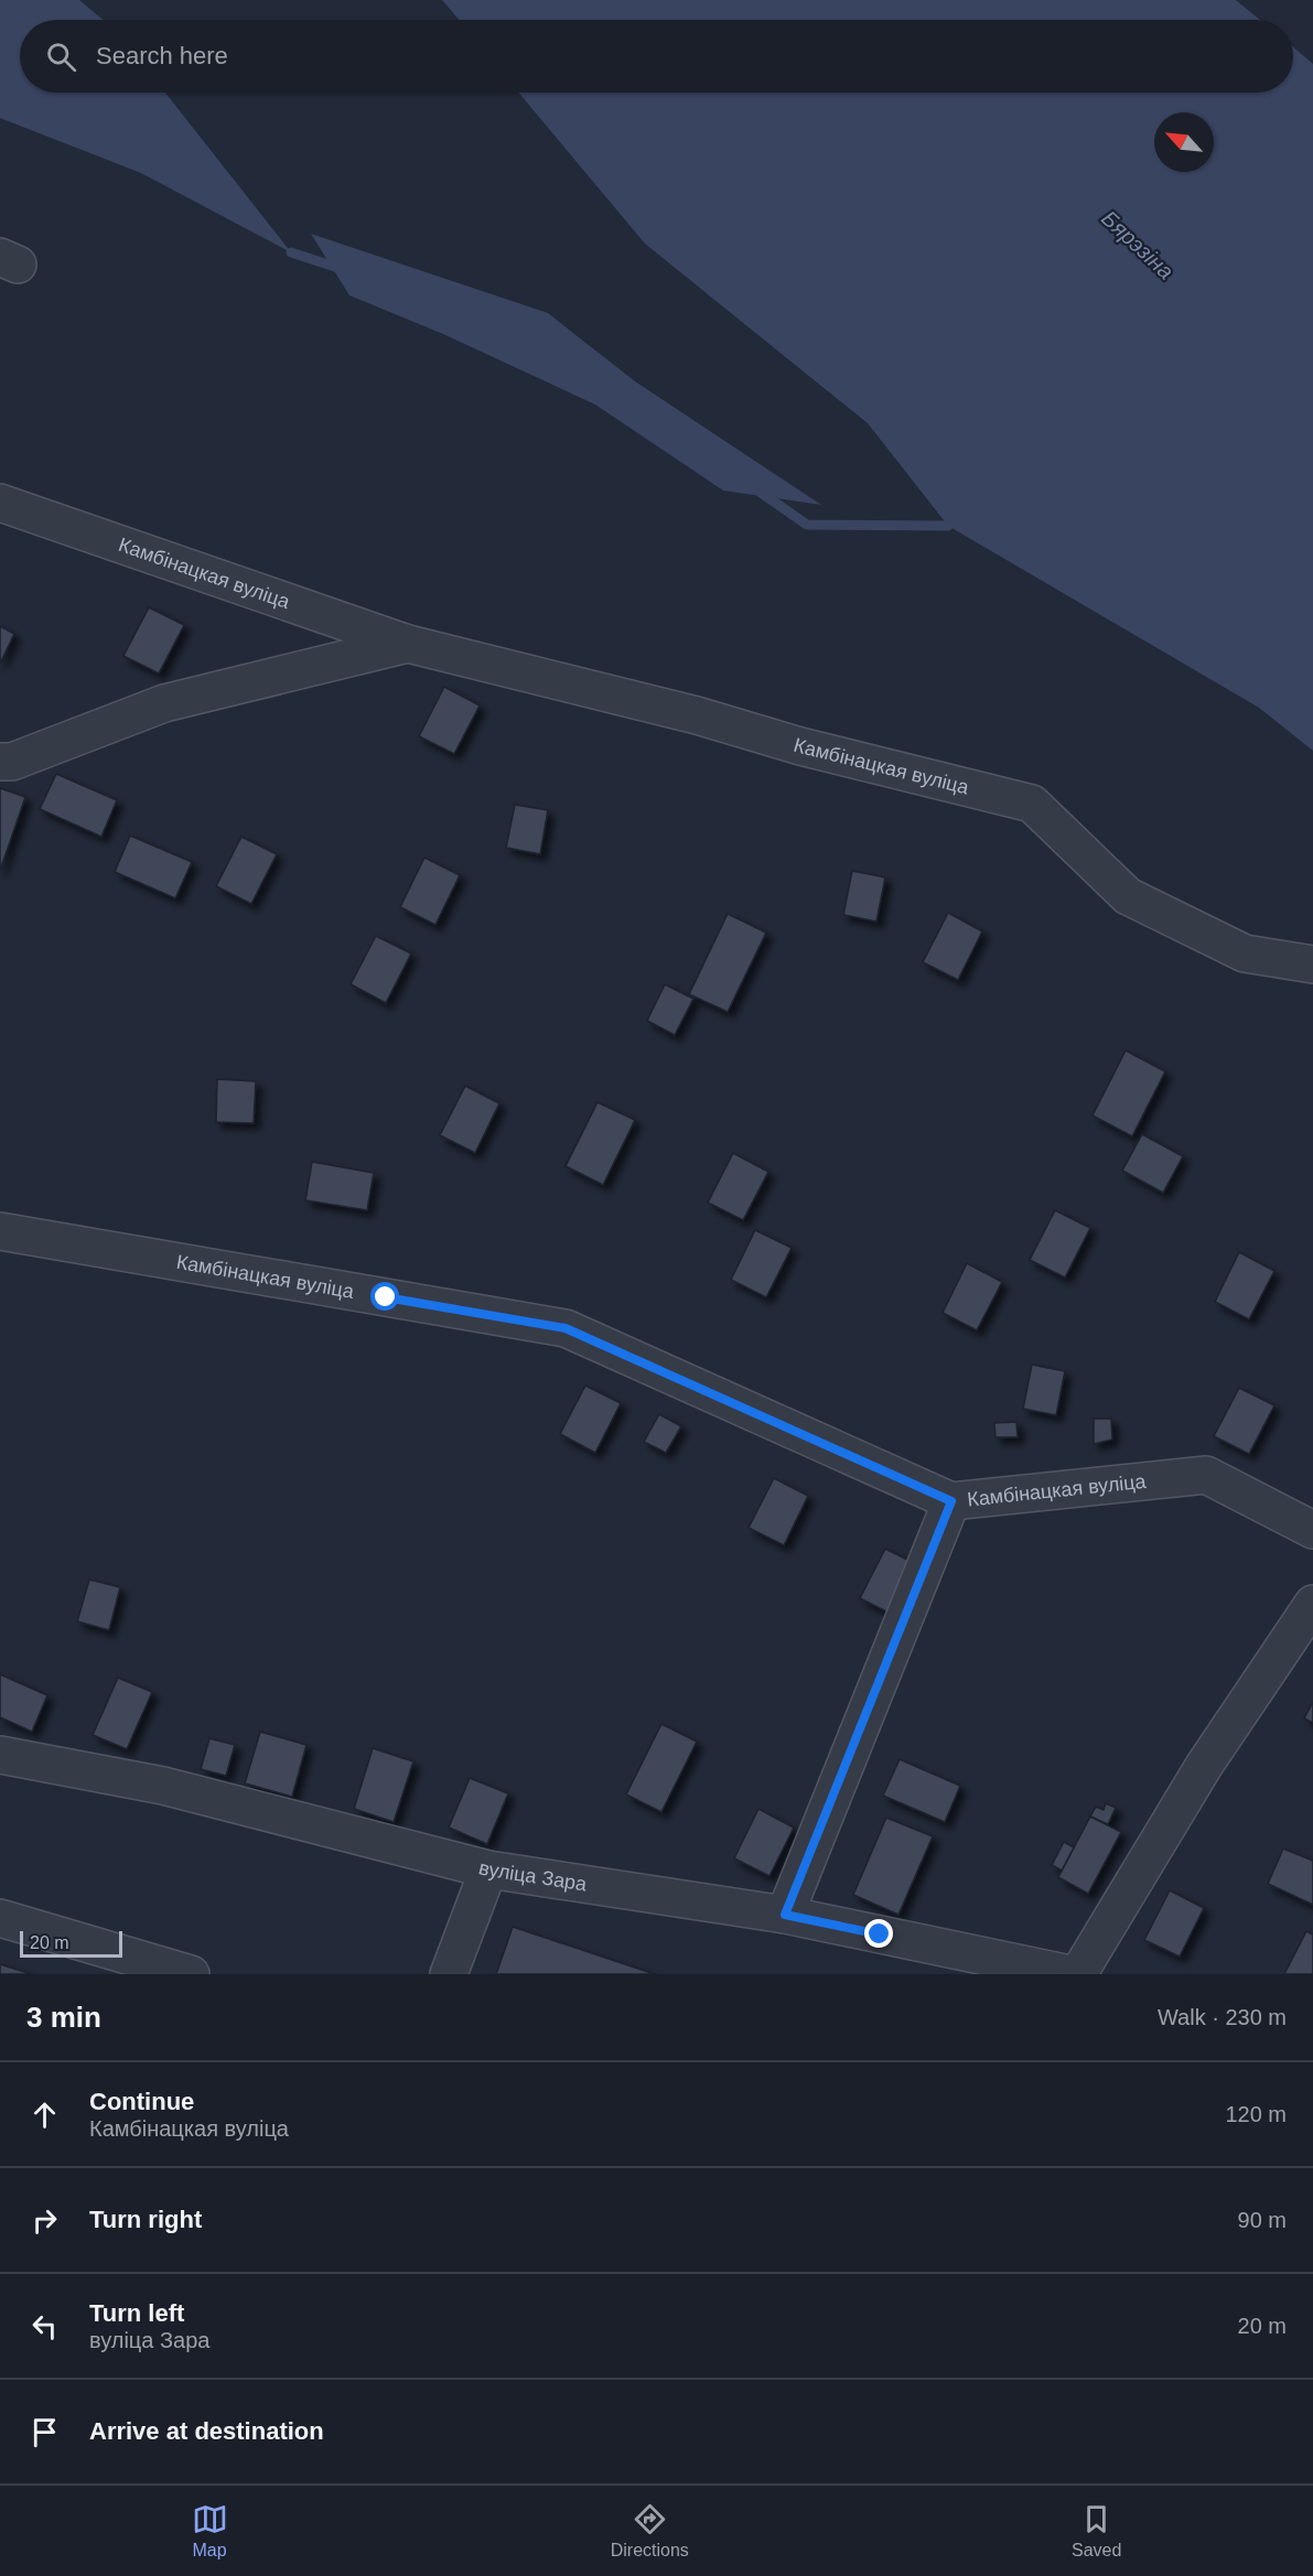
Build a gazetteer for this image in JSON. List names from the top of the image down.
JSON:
{
  "streets": {
    "street": ["Камбінацкая вуліца", "вуліца Зара"]
  },
  "water": ["Бярэзіна"],
  "scale_bar": "20 m",
  "north": "top left",
  "page": {
    "search": "Search here",
    "scale": "20 m",
    "heading": ["3 min", "Walk · 230 m"],
    "list": [
      ["Continue", "Камбінацкая вуліца", "120 m"],
      ["Turn right", "90 m"],
      ["Turn left", "вуліца Зара", "20 m"],
      "Arrive at destination"
    ],
    "nav": ["Map", "Directions", "Saved"]
  }
}
